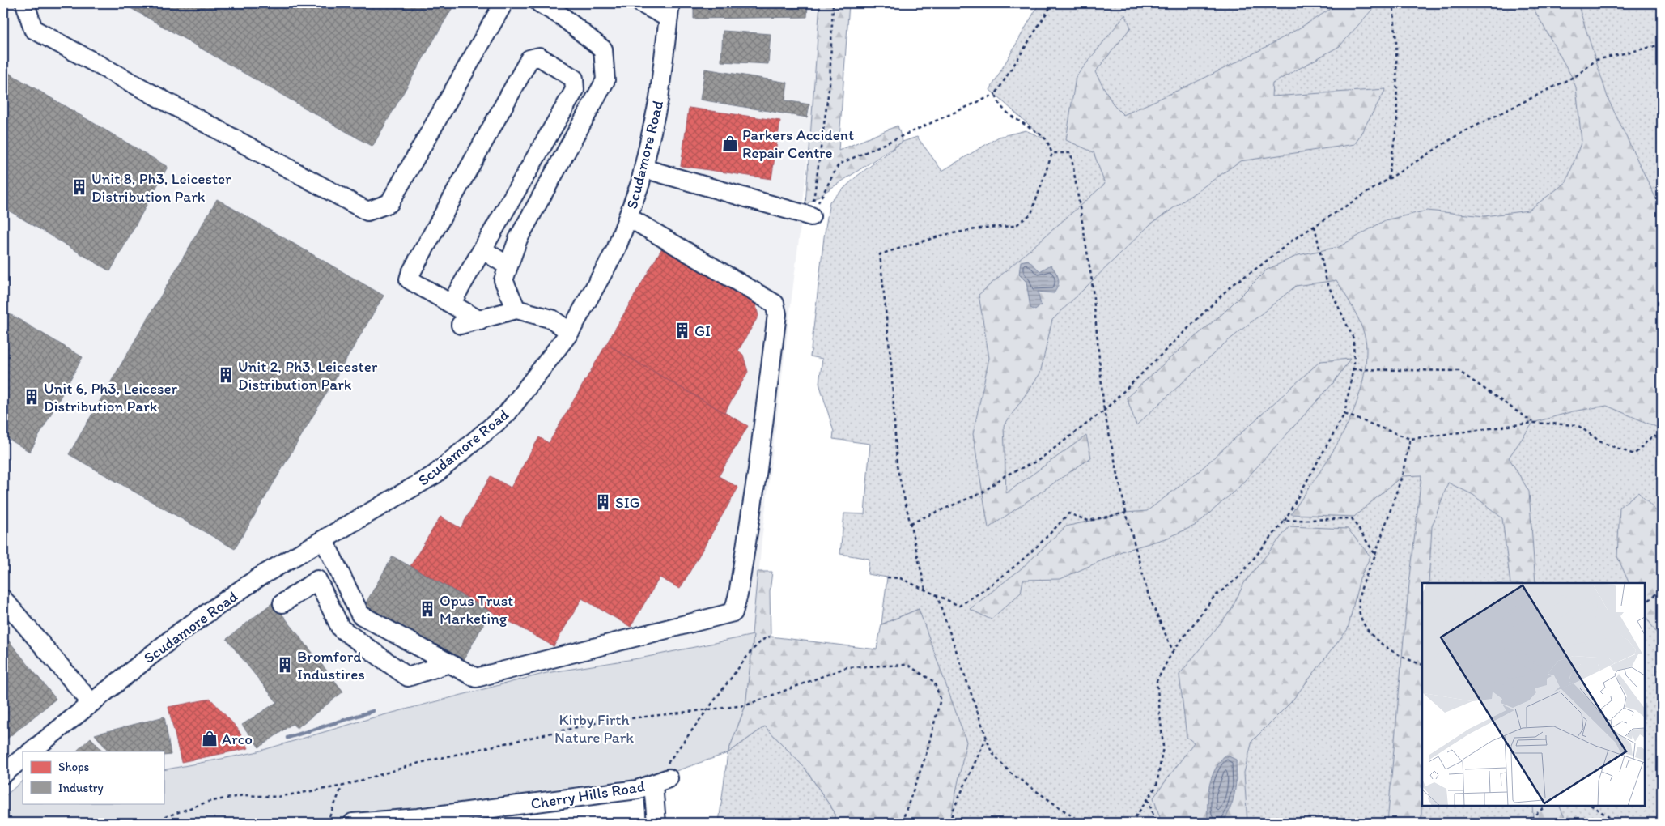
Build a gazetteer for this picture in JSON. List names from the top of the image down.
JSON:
{
  "streets": {
    "street": ["Scudamore Road", "Cherry Hills Road"]
  },
  "parks": ["Kirby Firth Nature Park"],
  "places": {
    "shop": ["Parkers Accident Repair Centre", "Arco"],
    "building": [
      "Unit 8, Ph3, Leicester Distribution Park",
      "GI",
      "Unit 2, Ph3, Leicester Distribution Park",
      "Unit 6, Ph3, Leiceser Distribution Park",
      "SIG",
      "Opus Trust Marketing",
      "Bromford Industires"
    ]
  },
  "legend": ["Shops", "Industry"]
}
